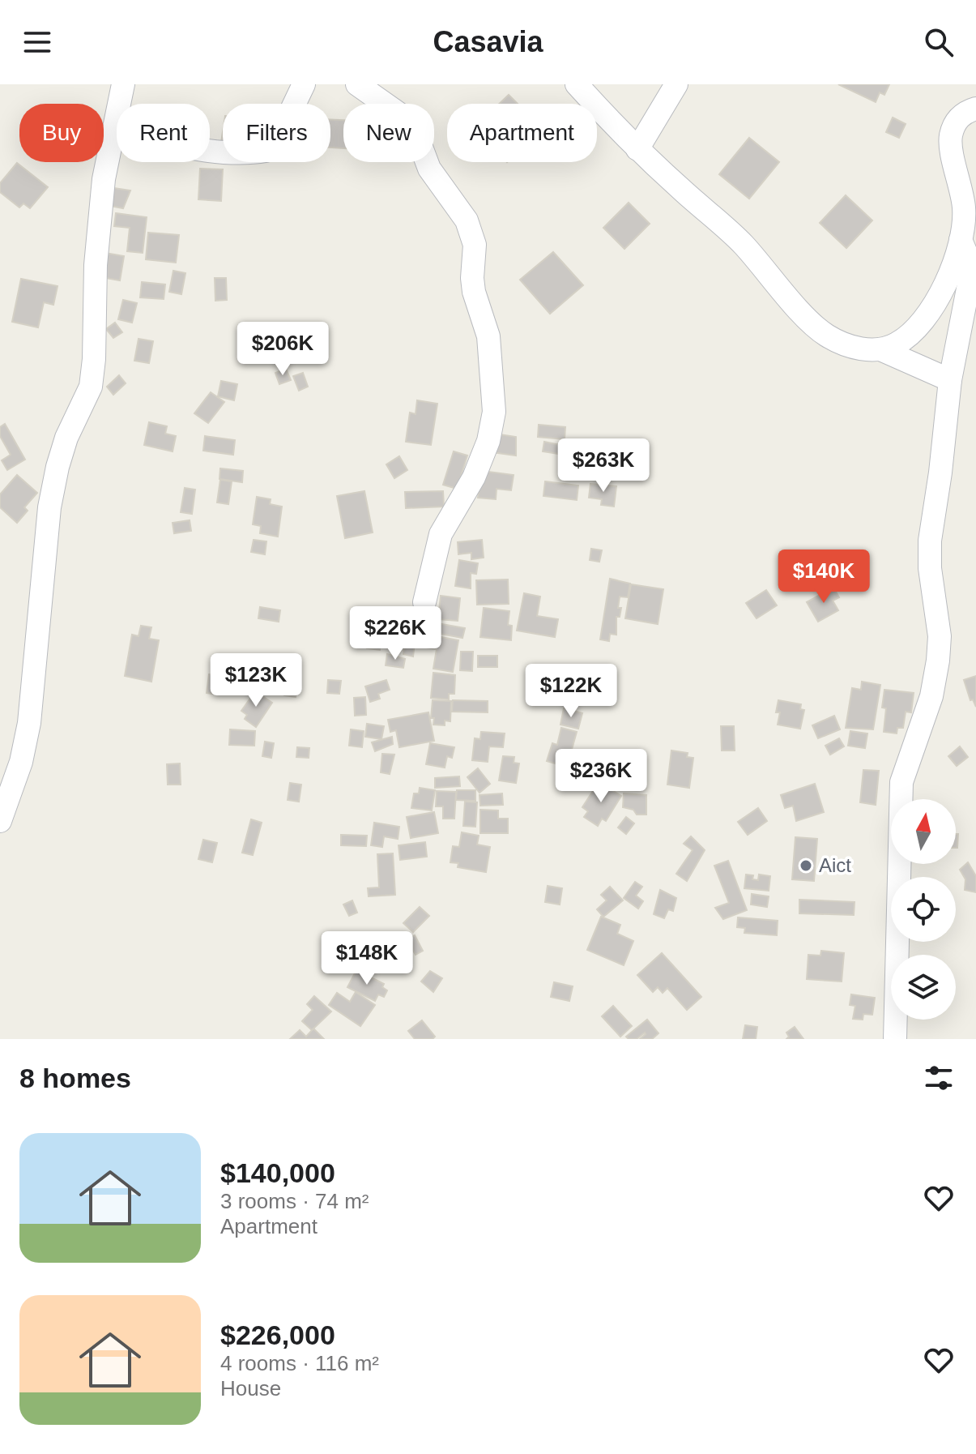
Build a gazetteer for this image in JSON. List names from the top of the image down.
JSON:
{
  "places": ["Aict"],
  "north": "top",
  "page": {
    "header": "Casavia",
    "chip": [
      "Buy",
      "Rent",
      "Filters",
      "New",
      "Apartment"
    ],
    "price": [
      "$206K",
      "$263K",
      "$140K",
      "$226K",
      "$123K",
      "$122K",
      "$236K",
      "$148K"
    ],
    "heading": "8 homes",
    "list": [
      {
        "name": "$140,000",
        "note": "3 rooms · 74 m² · Apartment"
      },
      {
        "name": "$226,000",
        "note": "4 rooms · 116 m² · House"
      }
    ]
  }
}
